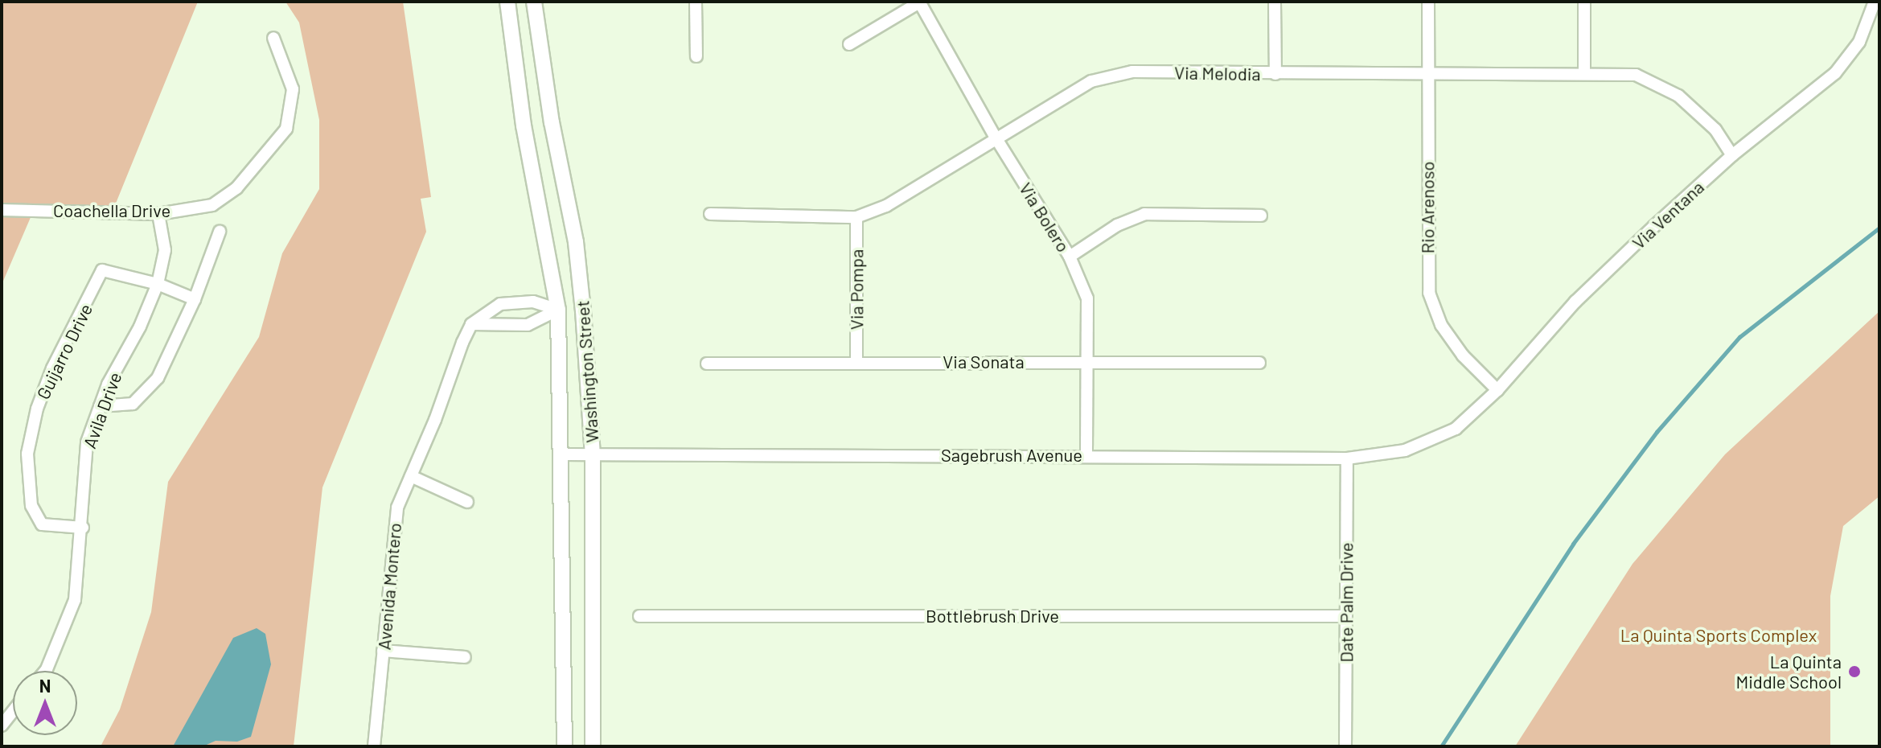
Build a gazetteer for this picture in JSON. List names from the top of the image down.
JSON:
{
  "streets": {
    "main road": ["Washington Street"],
    "street": [
      "Via Melodia",
      "Rio Arenoso",
      "Coachella Drive",
      "Via Ventana",
      "Via Bolero",
      "Via Pompa",
      "Guijarro Drive",
      "Via Sonata",
      "Avila Drive",
      "Sagebrush Avenue",
      "Avenida Montero",
      "Date Palm Drive",
      "Bottlebrush Drive"
    ]
  },
  "crossings": [
    ["Via Melodia", "Rio Arenoso"],
    ["Via Melodia", "Via Ventana"],
    ["Via Melodia", "Via Bolero"],
    ["Via Melodia", "Via Pompa"],
    ["Rio Arenoso", "Via Ventana"],
    ["Coachella Drive", "Avila Drive"],
    ["Via Ventana", "Sagebrush Avenue"],
    ["Via Bolero", "Via Sonata"],
    ["Via Bolero", "Sagebrush Avenue"],
    ["Via Pompa", "Via Sonata"],
    ["Guijarro Drive", "Avila Drive"],
    ["Washington Street", "Sagebrush Avenue"],
    ["Sagebrush Avenue", "Date Palm Drive"],
    ["Date Palm Drive", "Bottlebrush Drive"]
  ],
  "parks": ["La Quinta Sports Complex"],
  "places": ["La Quinta Middle School"],
  "north": "top"
}
